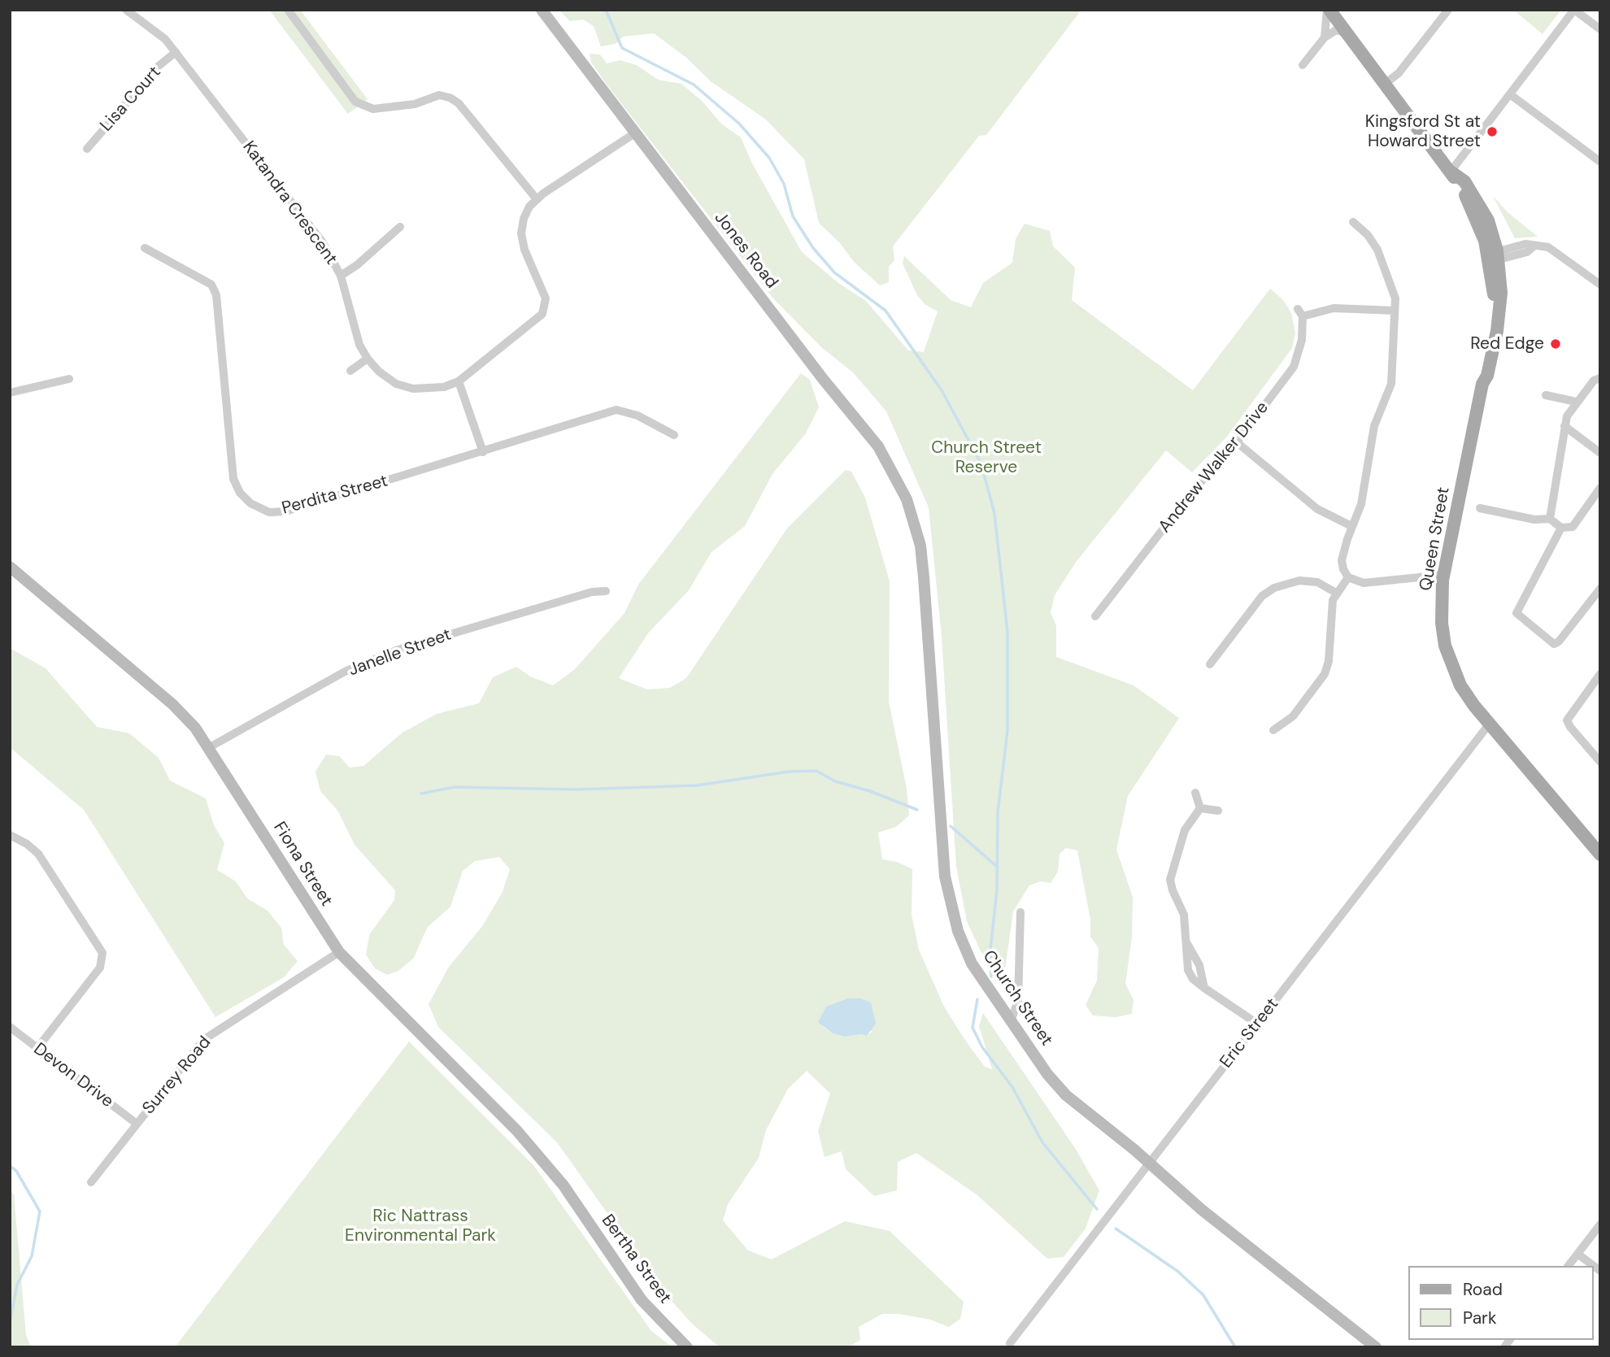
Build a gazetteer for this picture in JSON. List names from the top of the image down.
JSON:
{
  "streets": {
    "main road": ["Queen Street"],
    "street": [
      "Lisa Court",
      "Katandra Crescent",
      "Jones Road",
      "Andrew Walker Drive",
      "Perdita Street",
      "Janelle Street",
      "Fiona Street",
      "Church Street",
      "Eric Street",
      "Devon Drive",
      "Surrey Road",
      "Bertha Street"
    ]
  },
  "crossings": [
    ["Lisa Court", "Katandra Crescent"],
    ["Katandra Crescent", "Jones Road"],
    ["Jones Road", "Church Street"],
    ["Queen Street", "Eric Street"],
    ["Janelle Street", "Fiona Street"],
    ["Fiona Street", "Surrey Road"],
    ["Fiona Street", "Bertha Street"],
    ["Church Street", "Eric Street"],
    ["Devon Drive", "Surrey Road"]
  ],
  "parks": ["Church Street Reserve", "Ric Nattrass Environmental Park"],
  "places": ["Kingsford St at Howard Street", "Red Edge"],
  "legend": ["Road", "Park"]
}
